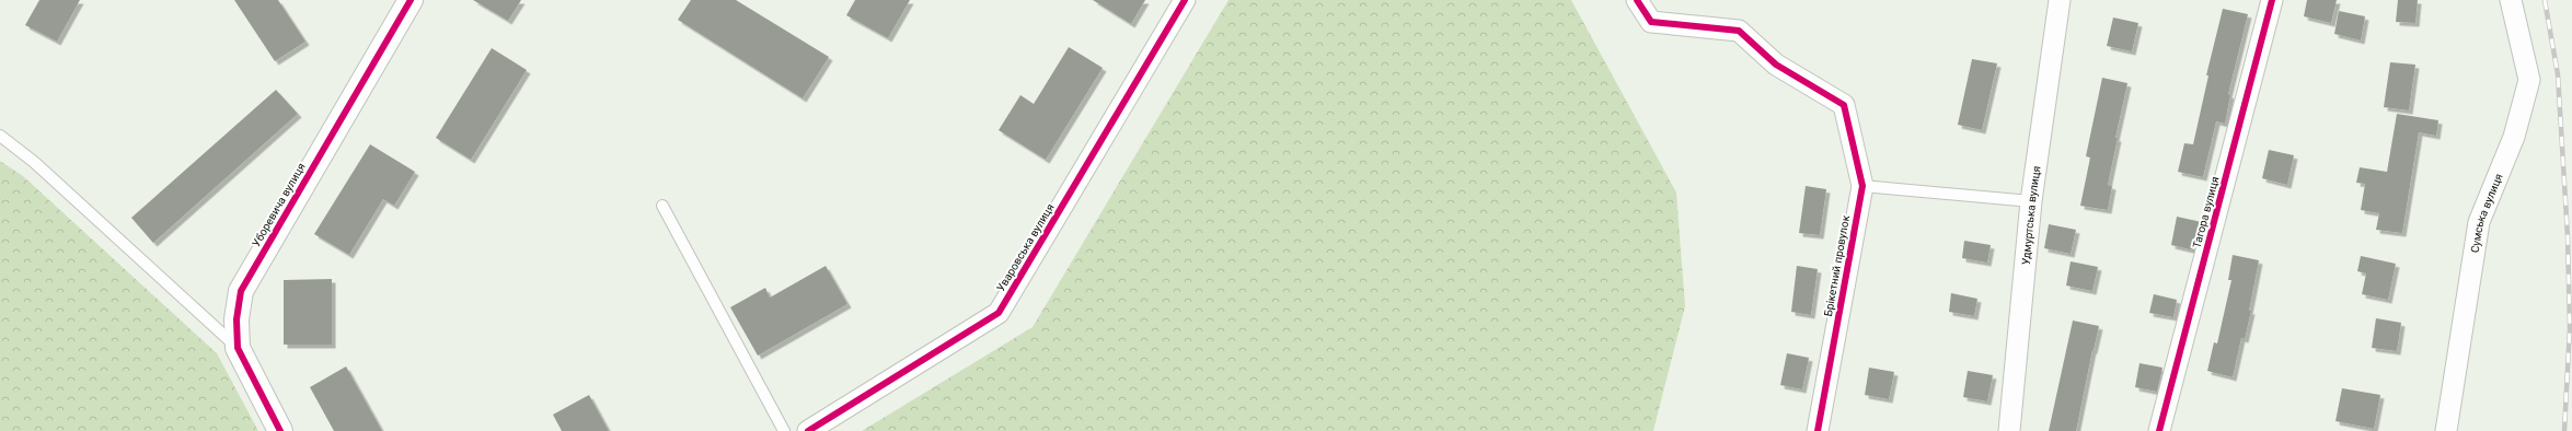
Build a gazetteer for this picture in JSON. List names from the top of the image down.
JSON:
{
  "streets": {
    "street": [
      "Уборевича вулиця",
      "Тагора вулиця",
      "Сумська вулиця",
      "Удмуртська вулиця",
      "Уваровська вулиця",
      "Брiкетний провулок"
    ]
  }
}
